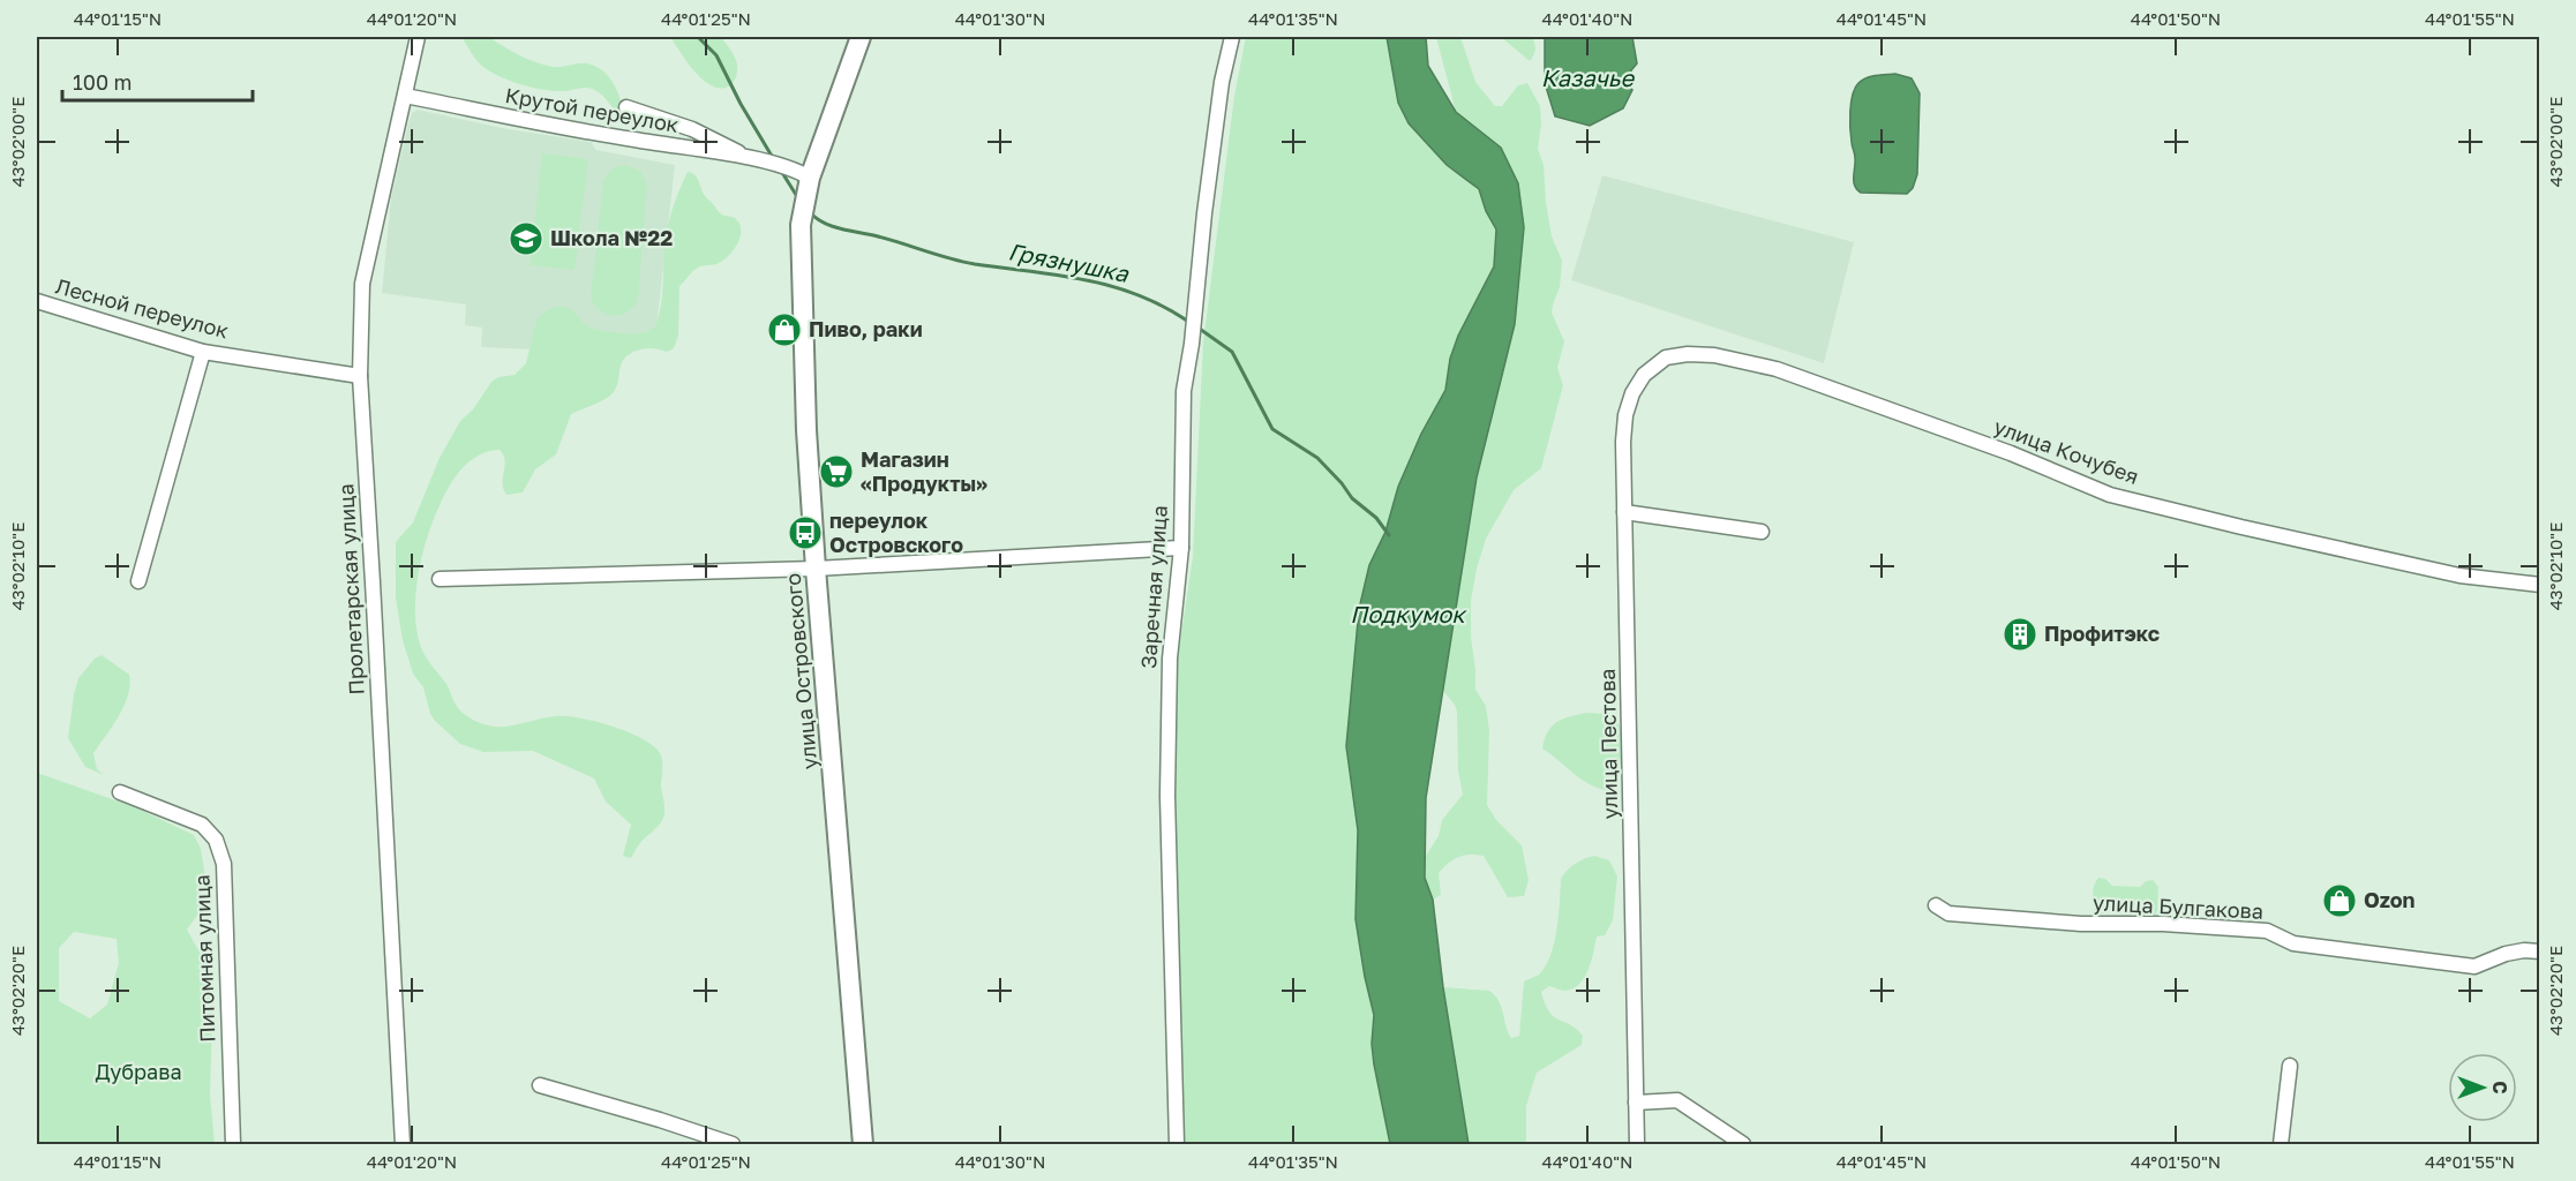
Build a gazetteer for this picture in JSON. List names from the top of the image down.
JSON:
{
  "streets": {
    "street": [
      "Крутой переулок",
      "Лесной переулок",
      "улица Кочубея",
      "Заречная улица",
      "Пролетарская улица",
      "улица Островского",
      "улица Пестова",
      "улица Булгакова",
      "Питомная улица"
    ]
  },
  "crossings": [
    ["Крутой переулок", "Пролетарская улица"],
    ["Крутой переулок", "улица Островского"],
    ["Лесной переулок", "Пролетарская улица"],
    ["улица Кочубея", "улица Пестова"]
  ],
  "water": ["Казачье", "Грязнушка", "Подкумок"],
  "parks": ["Дубрава"],
  "places": {
    "school or university": ["Школа №22"],
    "shop": ["Пиво, раки", "Ozon"],
    "supermarket": ["Магазин «Продукты»"],
    "bus stop": ["переулок Островского"],
    "building": ["Профитэкс"]
  },
  "scale_bar": "100 m",
  "north": "right",
  "coordinates": [
    "44°01'15\"N",
    "44°01'20\"N",
    "44°01'25\"N",
    "44°01'30\"N",
    "44°01'35\"N",
    "44°01'40\"N",
    "44°01'45\"N",
    "44°01'50\"N",
    "44°01'55\"N",
    "43°02'00\"E",
    "43°02'10\"E",
    "43°02'20\"E"
  ]
}
